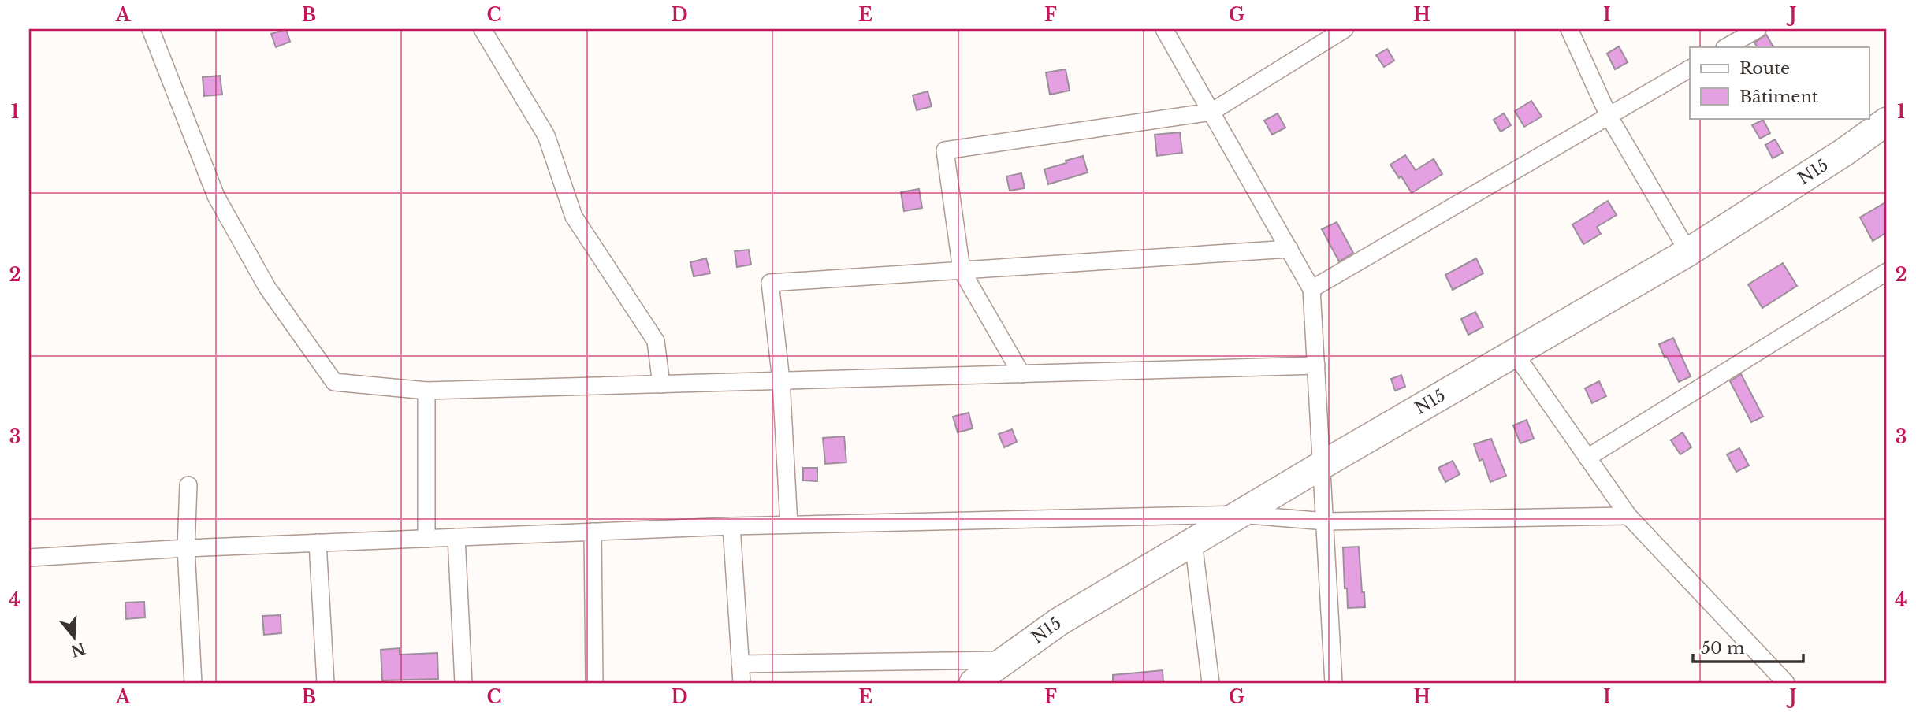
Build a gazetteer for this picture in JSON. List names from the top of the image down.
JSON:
{
  "streets": {
    "main road": ["N15"]
  },
  "legend": ["Route", "Bâtiment"],
  "scale_bar": "50 m",
  "north": "bottom",
  "grid": {
    "columns": [
      "A",
      "B",
      "C",
      "D",
      "E",
      "F",
      "G",
      "H",
      "I",
      "J"
    ],
    "rows": [
      "1",
      "2",
      "3",
      "4"
    ]
  }
}
